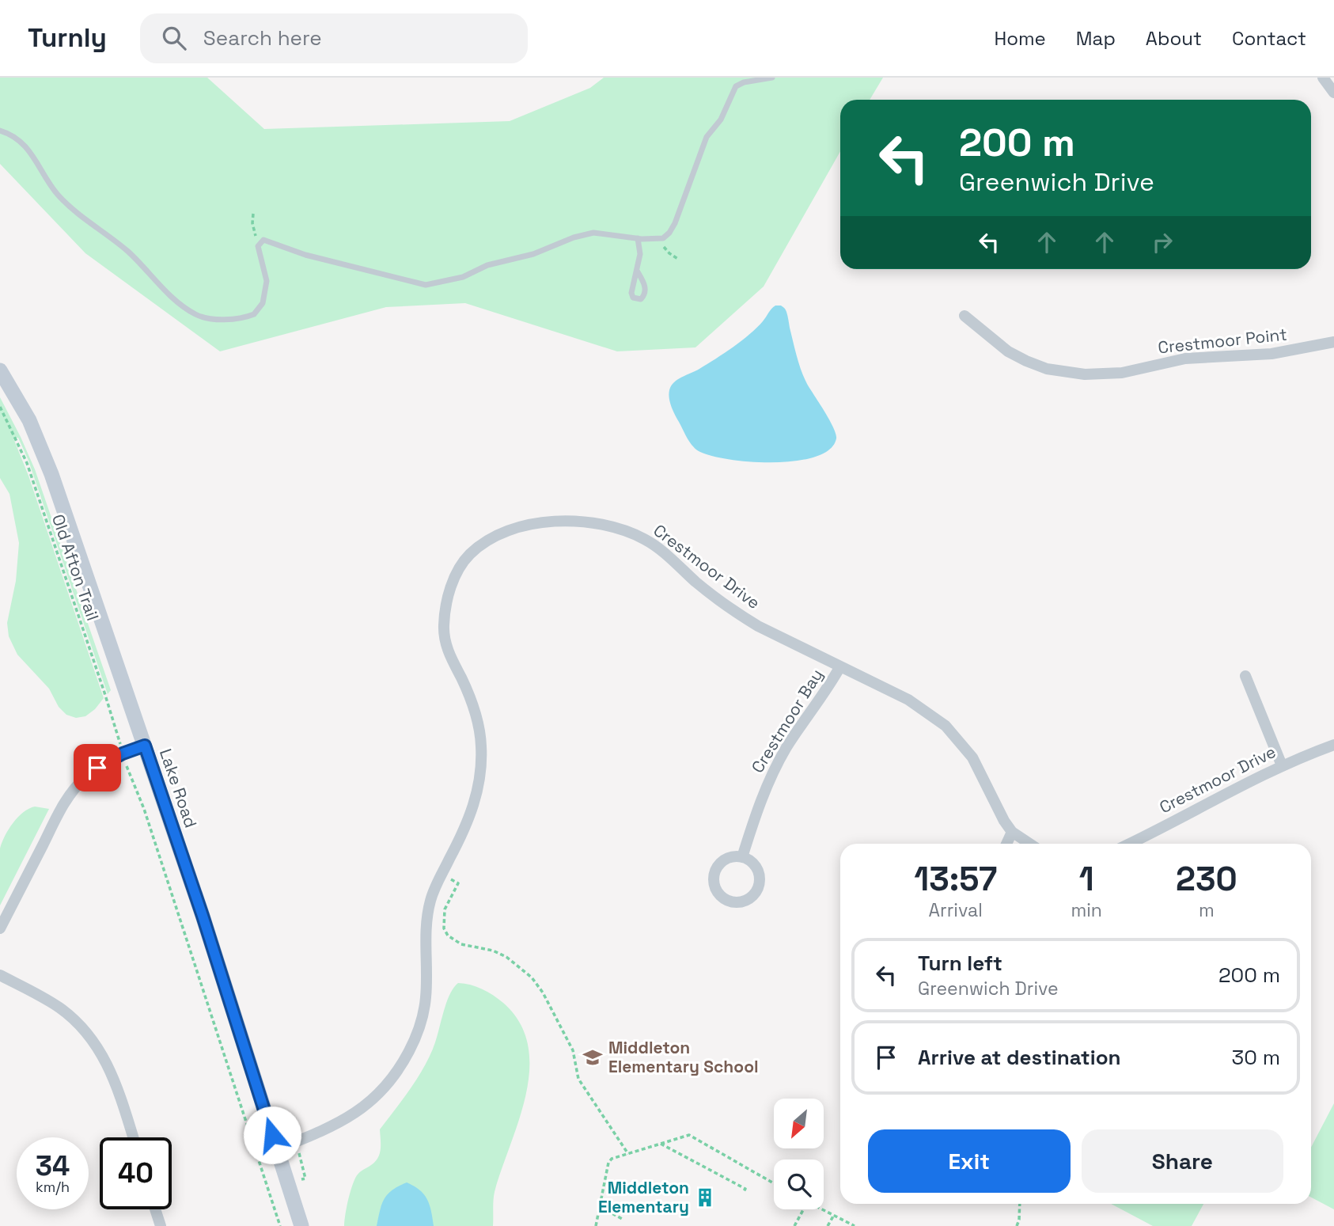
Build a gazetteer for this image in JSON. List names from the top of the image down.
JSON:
{
  "streets": {
    "street": [
      "Crestmoor Point",
      "Crestmoor Drive",
      "Crestmoor Bay",
      "Lake Road"
    ],
    "path": ["Old Afton Trail"]
  },
  "crossings": [
    ["Crestmoor Drive", "Crestmoor Bay"],
    ["Crestmoor Drive", "Lake Road"]
  ],
  "places": {
    "school or university": ["Middleton Elementary School"],
    "building": ["Middleton Elementary"]
  },
  "north": "bottom left",
  "page": {
    "header": "Turnly",
    "search": "Search here",
    "nav": [
      "Home",
      "Map",
      "About",
      "Contact"
    ],
    "turn": ["200 m", "Greenwich Drive"],
    "eta": [
      "13:57",
      "Arrival",
      "1",
      "min",
      "230",
      "m"
    ],
    "list": [
      {
        "name": "Turn left",
        "note": "Greenwich Drive",
        "value": "200 m"
      },
      {
        "name": "Arrive at destination",
        "value": "30 m"
      }
    ],
    "buttons": ["Exit", "Share"],
    "speed": "34 km/h",
    "limit": "40"
  }
}
